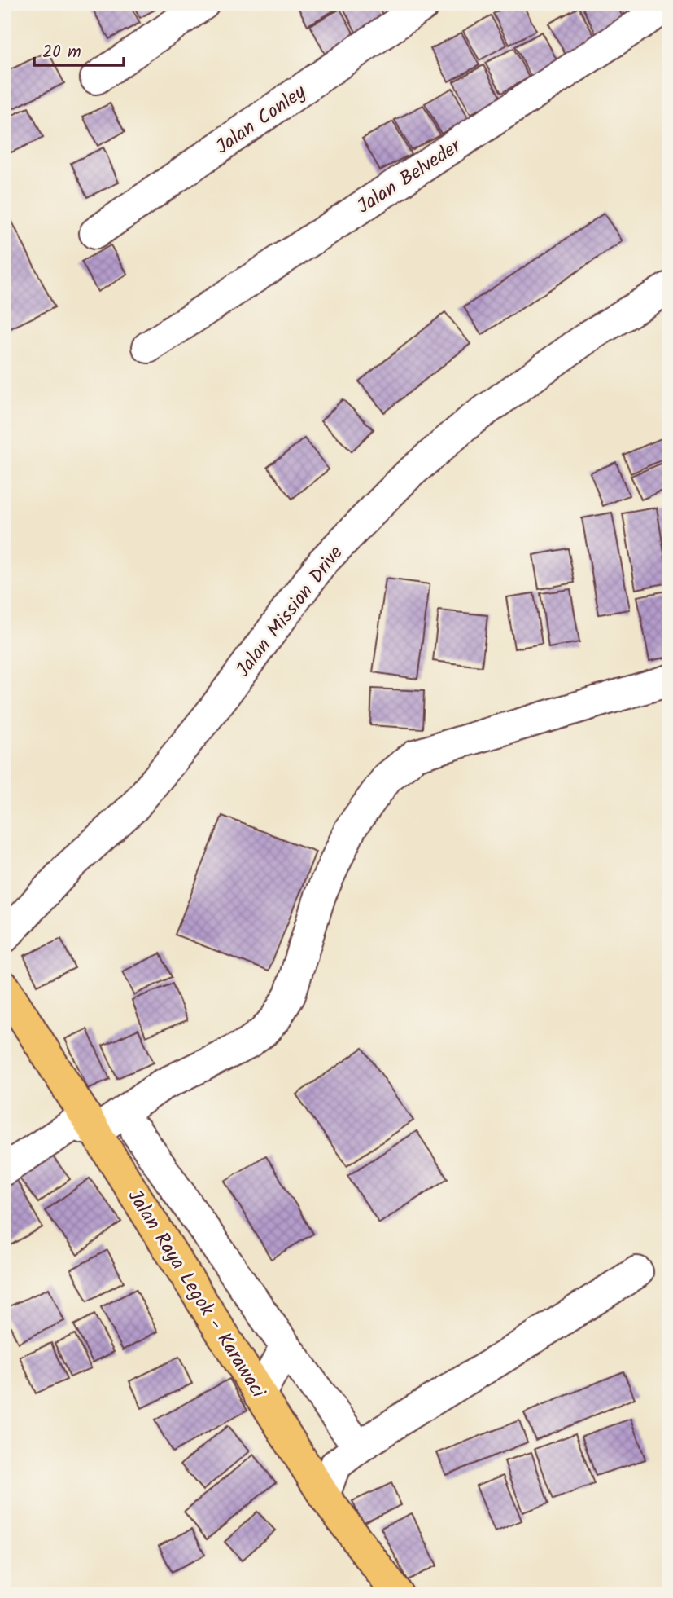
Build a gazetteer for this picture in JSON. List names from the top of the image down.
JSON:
{
  "streets": {
    "main road": ["Jalan Raya Legok - Karawaci"],
    "street": ["Jalan Conley", "Jalan Belveder", "Jalan Mission Drive"]
  },
  "scale_bar": "20 m"
}
